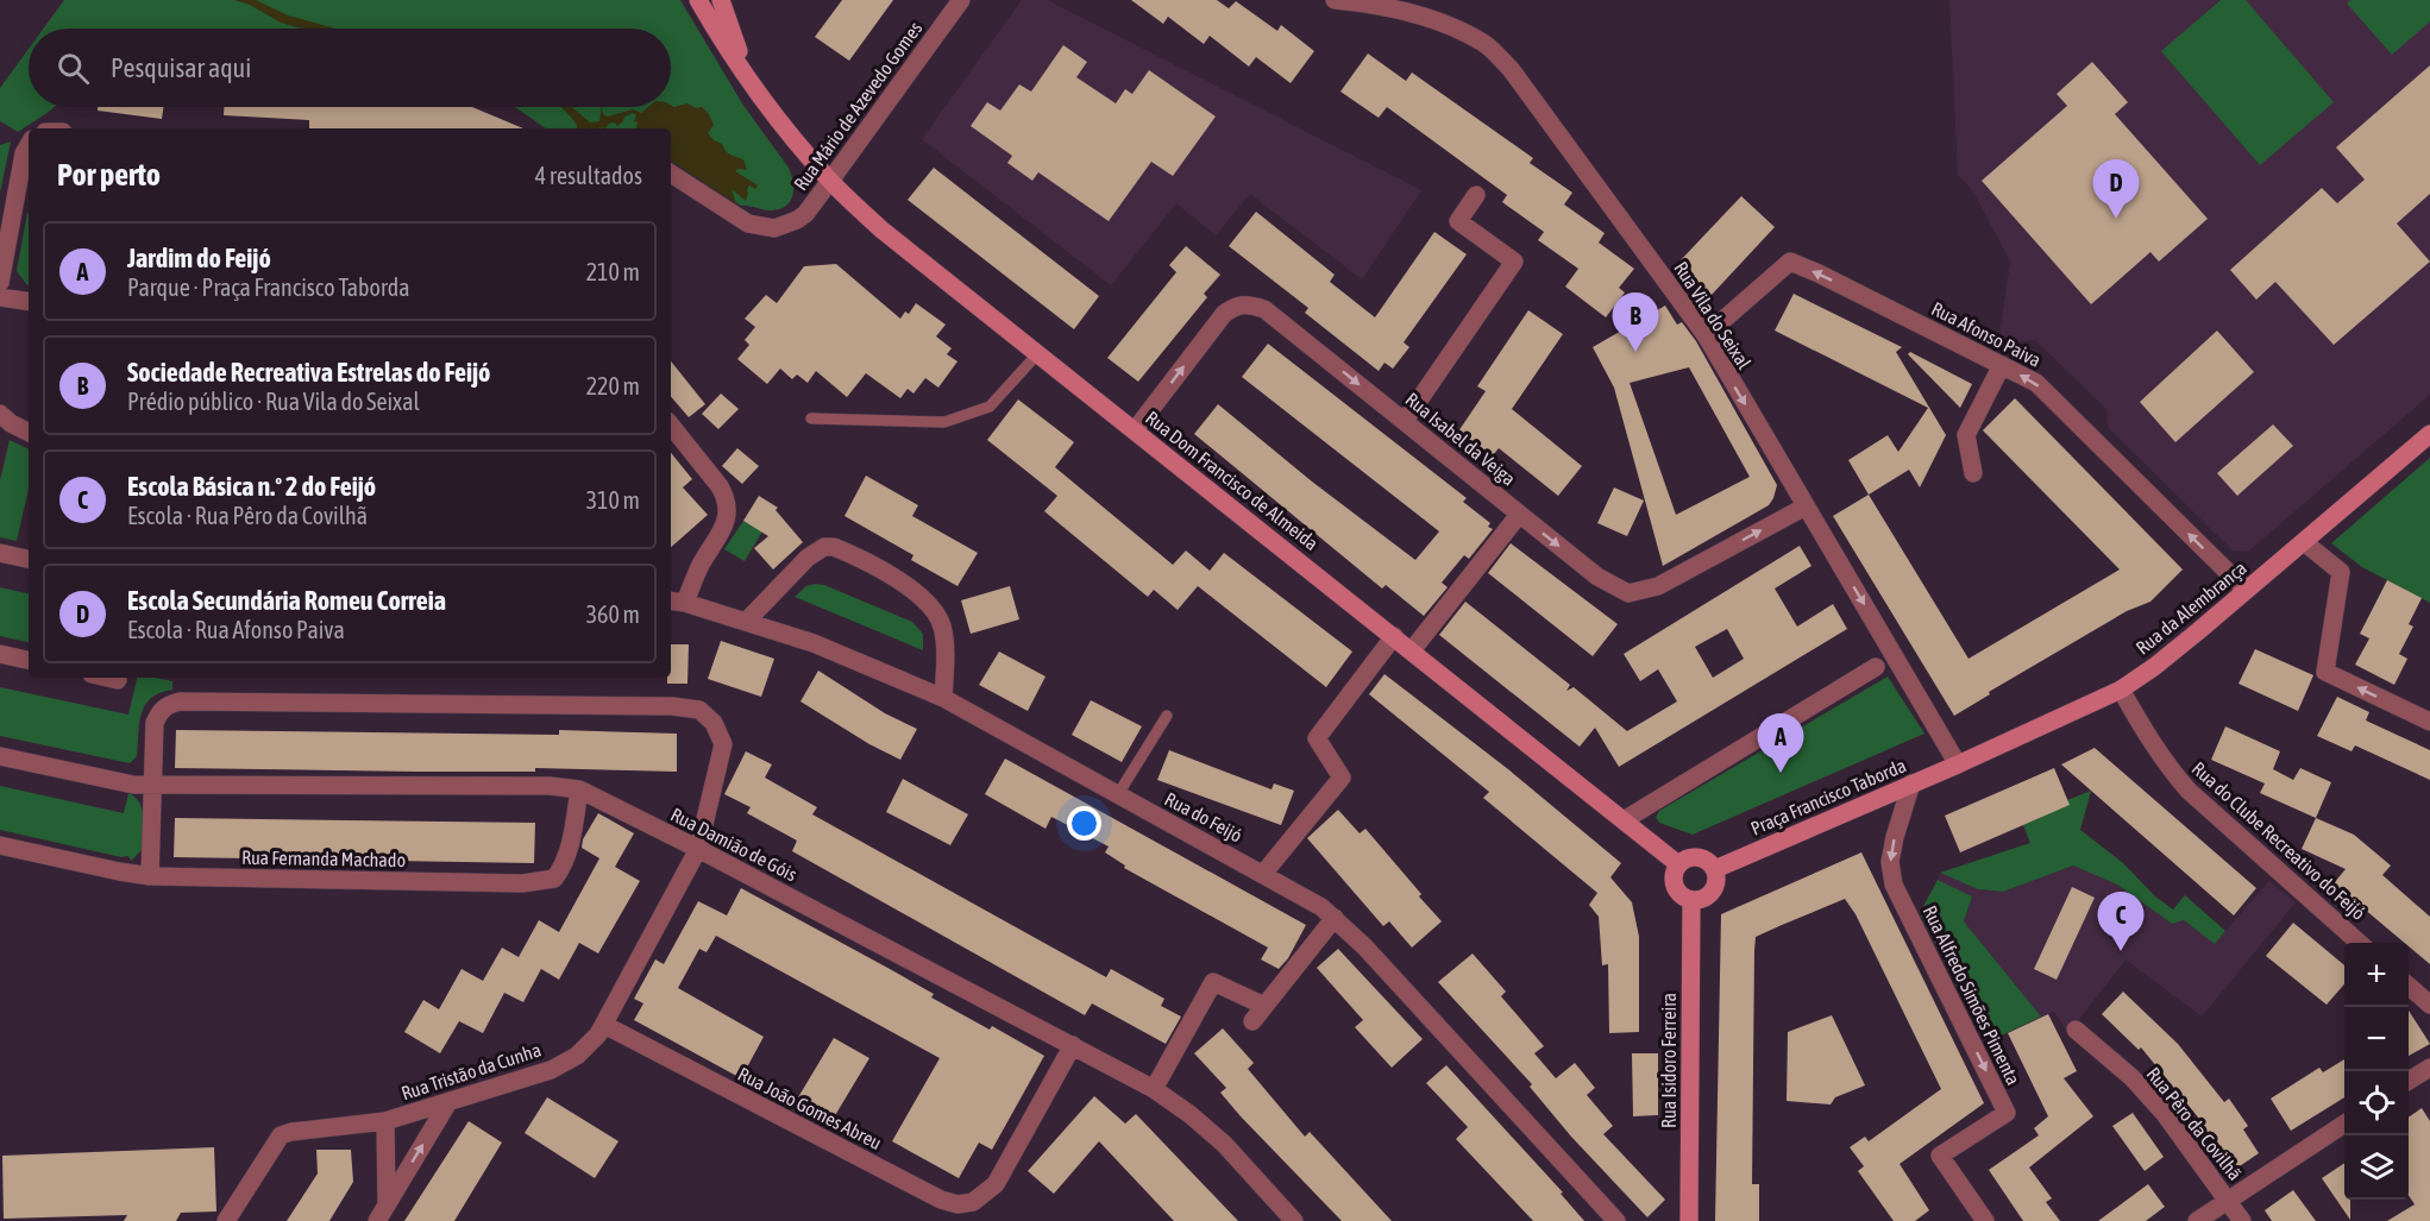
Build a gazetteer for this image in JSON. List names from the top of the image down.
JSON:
{
  "streets": {
    "main road": [
      "Rua Dom Francisco de Almeida",
      "Rua da Alembrança",
      "Praça Francisco Taborda",
      "Rua Isidoro Ferreira"
    ],
    "street": [
      "Rua Mário de Azevedo Gomes",
      "Rua Vila do Seixal",
      "Rua Afonso Paiva",
      "Rua Isabel da Veiga",
      "Rua do Feijó",
      "Rua do Clube Recreativo do Feijó",
      "Rua Damião de Góis",
      "Rua Fernanda Machado",
      "Rua Alfredo Simões Pimenta",
      "Rua Tristão da Cunha",
      "Rua João Gomes Abreu",
      "Rua Pêro da Covilhã"
    ]
  },
  "crossings": [
    ["Rua Mário de Azevedo Gomes", "Rua Dom Francisco de Almeida"],
    ["Rua Vila do Seixal", "Rua Afonso Paiva"],
    ["Rua Vila do Seixal", "Rua Isabel da Veiga"],
    ["Rua Vila do Seixal", "Rua da Alembrança"],
    ["Rua Vila do Seixal", "Praça Francisco Taborda"],
    ["Rua Afonso Paiva", "Rua da Alembrança"],
    ["Rua Isabel da Veiga", "Rua Dom Francisco de Almeida"],
    ["Rua Dom Francisco de Almeida", "Praça Francisco Taborda"],
    ["Rua Dom Francisco de Almeida", "Rua Isidoro Ferreira"],
    ["Rua da Alembrança", "Praça Francisco Taborda"],
    ["Rua da Alembrança", "Rua do Clube Recreativo do Feijó"],
    ["Praça Francisco Taborda", "Rua Alfredo Simões Pimenta"],
    ["Praça Francisco Taborda", "Rua Isidoro Ferreira"],
    ["Rua Damião de Góis", "Rua Fernanda Machado"],
    ["Rua Damião de Góis", "Rua Tristão da Cunha"],
    ["Rua Damião de Góis", "Rua João Gomes Abreu"],
    ["Rua Tristão da Cunha", "Rua João Gomes Abreu"]
  ],
  "one_way": ["Rua Vila do Seixal", "Rua Afonso Paiva", "Rua Alfredo Simões Pimenta"],
  "page": {
    "search": "Pesquisar aqui",
    "heading": ["Por perto", "4 resultados"],
    "pins": [
      "D",
      "B",
      "A",
      "C"
    ],
    "list": [
      {
        "mark": "A",
        "name": "Jardim do Feijó",
        "note": "Parque · Praça Francisco Taborda",
        "value": "210 m"
      },
      {
        "mark": "B",
        "name": "Sociedade Recreativa Estrelas do Feijó",
        "note": "Prédio público · Rua Vila do Seixal",
        "value": "220 m"
      },
      {
        "mark": "C",
        "name": "Escola Básica n.º 2 do Feijó",
        "note": "Escola · Rua Pêro da Covilhã",
        "value": "310 m"
      },
      {
        "mark": "D",
        "name": "Escola Secundária Romeu Correia",
        "note": "Escola · Rua Afonso Paiva",
        "value": "360 m"
      }
    ],
    "map_buttons": ["+", "−"]
  }
}
